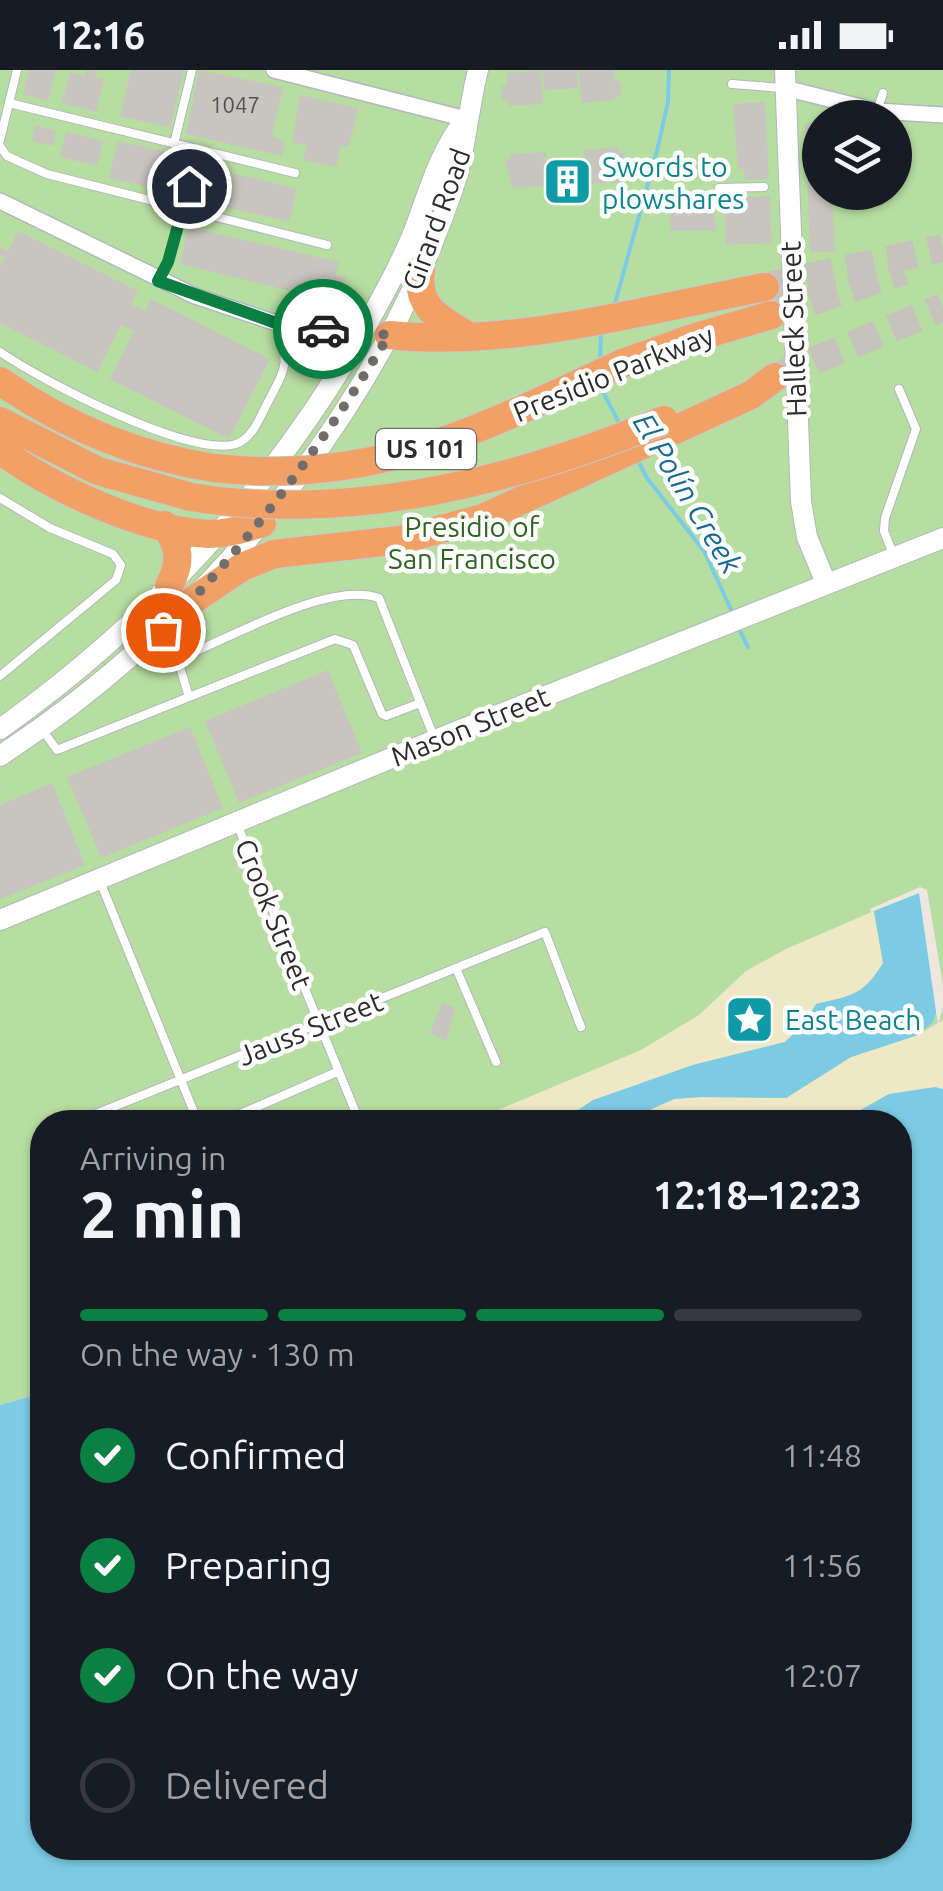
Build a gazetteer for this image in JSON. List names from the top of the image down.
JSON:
{
  "streets": {
    "highway": ["Presidio Parkway", "US 101"],
    "street": ["Girard Road", "Halleck Street", "Mason Street"],
    "lane": ["Crook Street", "Jauss Street"]
  },
  "crossings": [
    ["Halleck Street", "Mason Street"],
    ["Mason Street", "Crook Street"],
    ["Crook Street", "Jauss Street"]
  ],
  "water": ["El Polín Creek"],
  "parks": ["Presidio of San Francisco"],
  "places": {
    "building": ["Swords to plowshares"],
    "place": ["East Beach"]
  },
  "house_numbers": ["1047"],
  "page": {
    "status": "12:16",
    "heading": ["2 min", "Arriving in", "12:18–12:23"],
    "bar": "On the way · 130 m",
    "list": [
      ["Confirmed", "11:48"],
      ["Preparing", "11:56"],
      ["On the way", "12:07"],
      "Delivered"
    ]
  }
}
